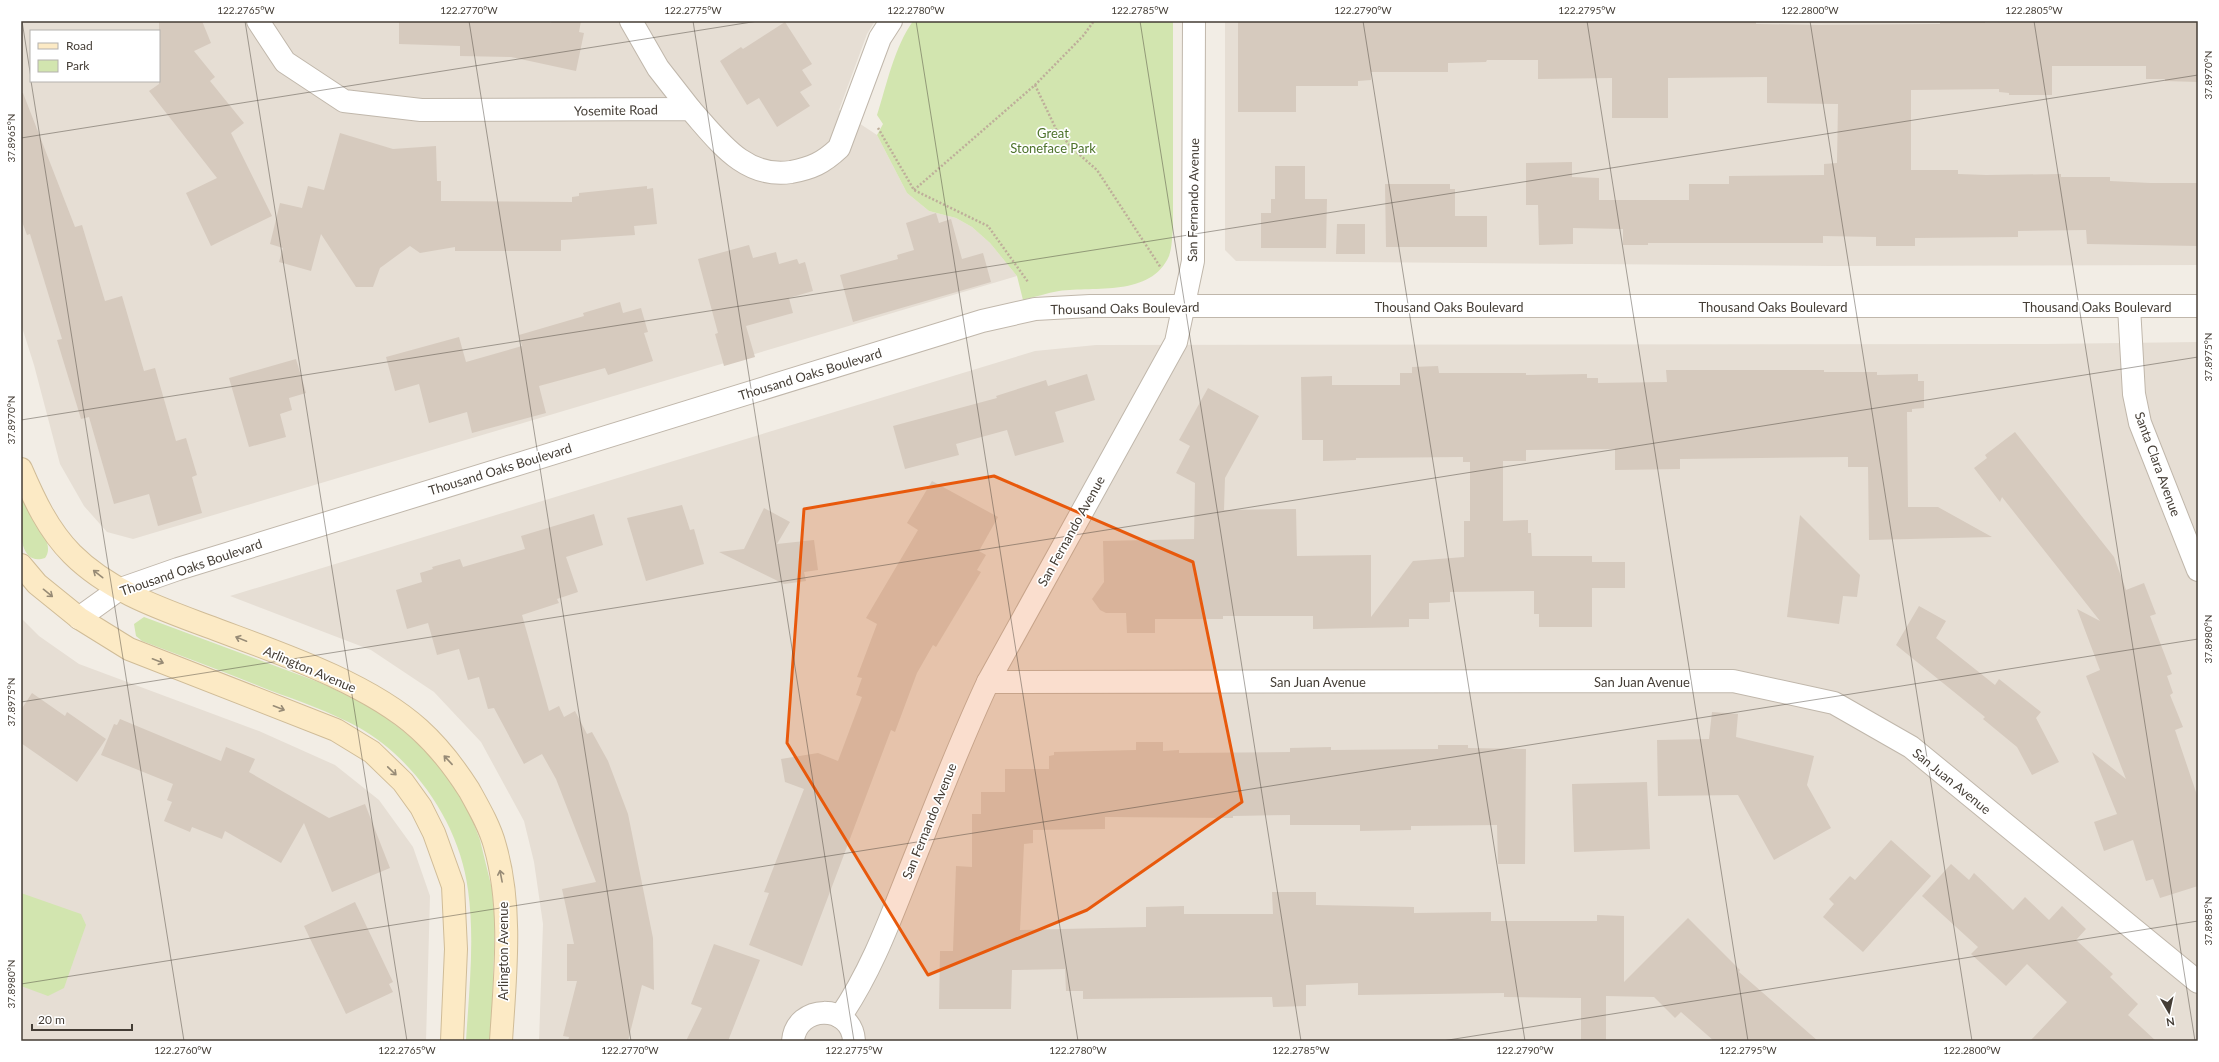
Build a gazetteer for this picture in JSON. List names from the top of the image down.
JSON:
{
  "streets": {
    "main road": ["Arlington Avenue"],
    "street": [
      "Yosemite Road",
      "San Fernando Avenue",
      "Thousand Oaks Boulevard",
      "Santa Clara Avenue",
      "San Juan Avenue"
    ]
  },
  "crossings": [
    ["San Fernando Avenue", "Thousand Oaks Boulevard"],
    ["San Fernando Avenue", "San Juan Avenue"],
    ["Thousand Oaks Boulevard", "Santa Clara Avenue"],
    ["Thousand Oaks Boulevard", "Arlington Avenue"]
  ],
  "one_way": ["Arlington Avenue"],
  "parks": ["Great Stoneface Park"],
  "legend": ["Road", "Park"],
  "scale_bar": "20 m",
  "north": "bottom",
  "coordinates": [
    "122.2765°W",
    "122.2770°W",
    "122.2775°W",
    "122.2780°W",
    "122.2785°W",
    "122.2790°W",
    "122.2795°W",
    "122.2800°W",
    "122.2805°W",
    "37.8970°N",
    "37.8965°N",
    "37.8975°N",
    "37.8980°N",
    "37.8985°N",
    "122.2760°W"
  ]
}
